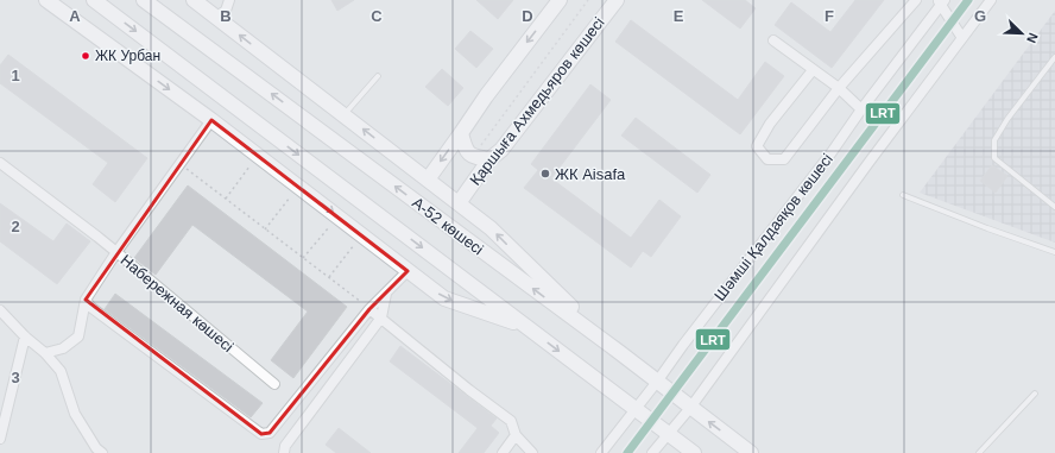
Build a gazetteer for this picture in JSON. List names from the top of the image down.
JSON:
{
  "streets": {
    "street": [
      "Қаршыға Ахмедьяров көшесі",
      "А-52 көшесі",
      "Шәмші Қалдаяқов көшесі",
      "Набережная көшесі"
    ]
  },
  "crossings": [
    ["А-52 көшесі", "Шәмші Қалдаяқов көшесі"]
  ],
  "places": ["ЖК Урбан", "ЖК Aisafa"],
  "lines": ["transit line LRT"],
  "north": "bottom right",
  "grid": {
    "columns": [
      "A",
      "B",
      "C",
      "D",
      "E",
      "F",
      "G"
    ],
    "rows": ["1", "2", "3"]
  }
}
